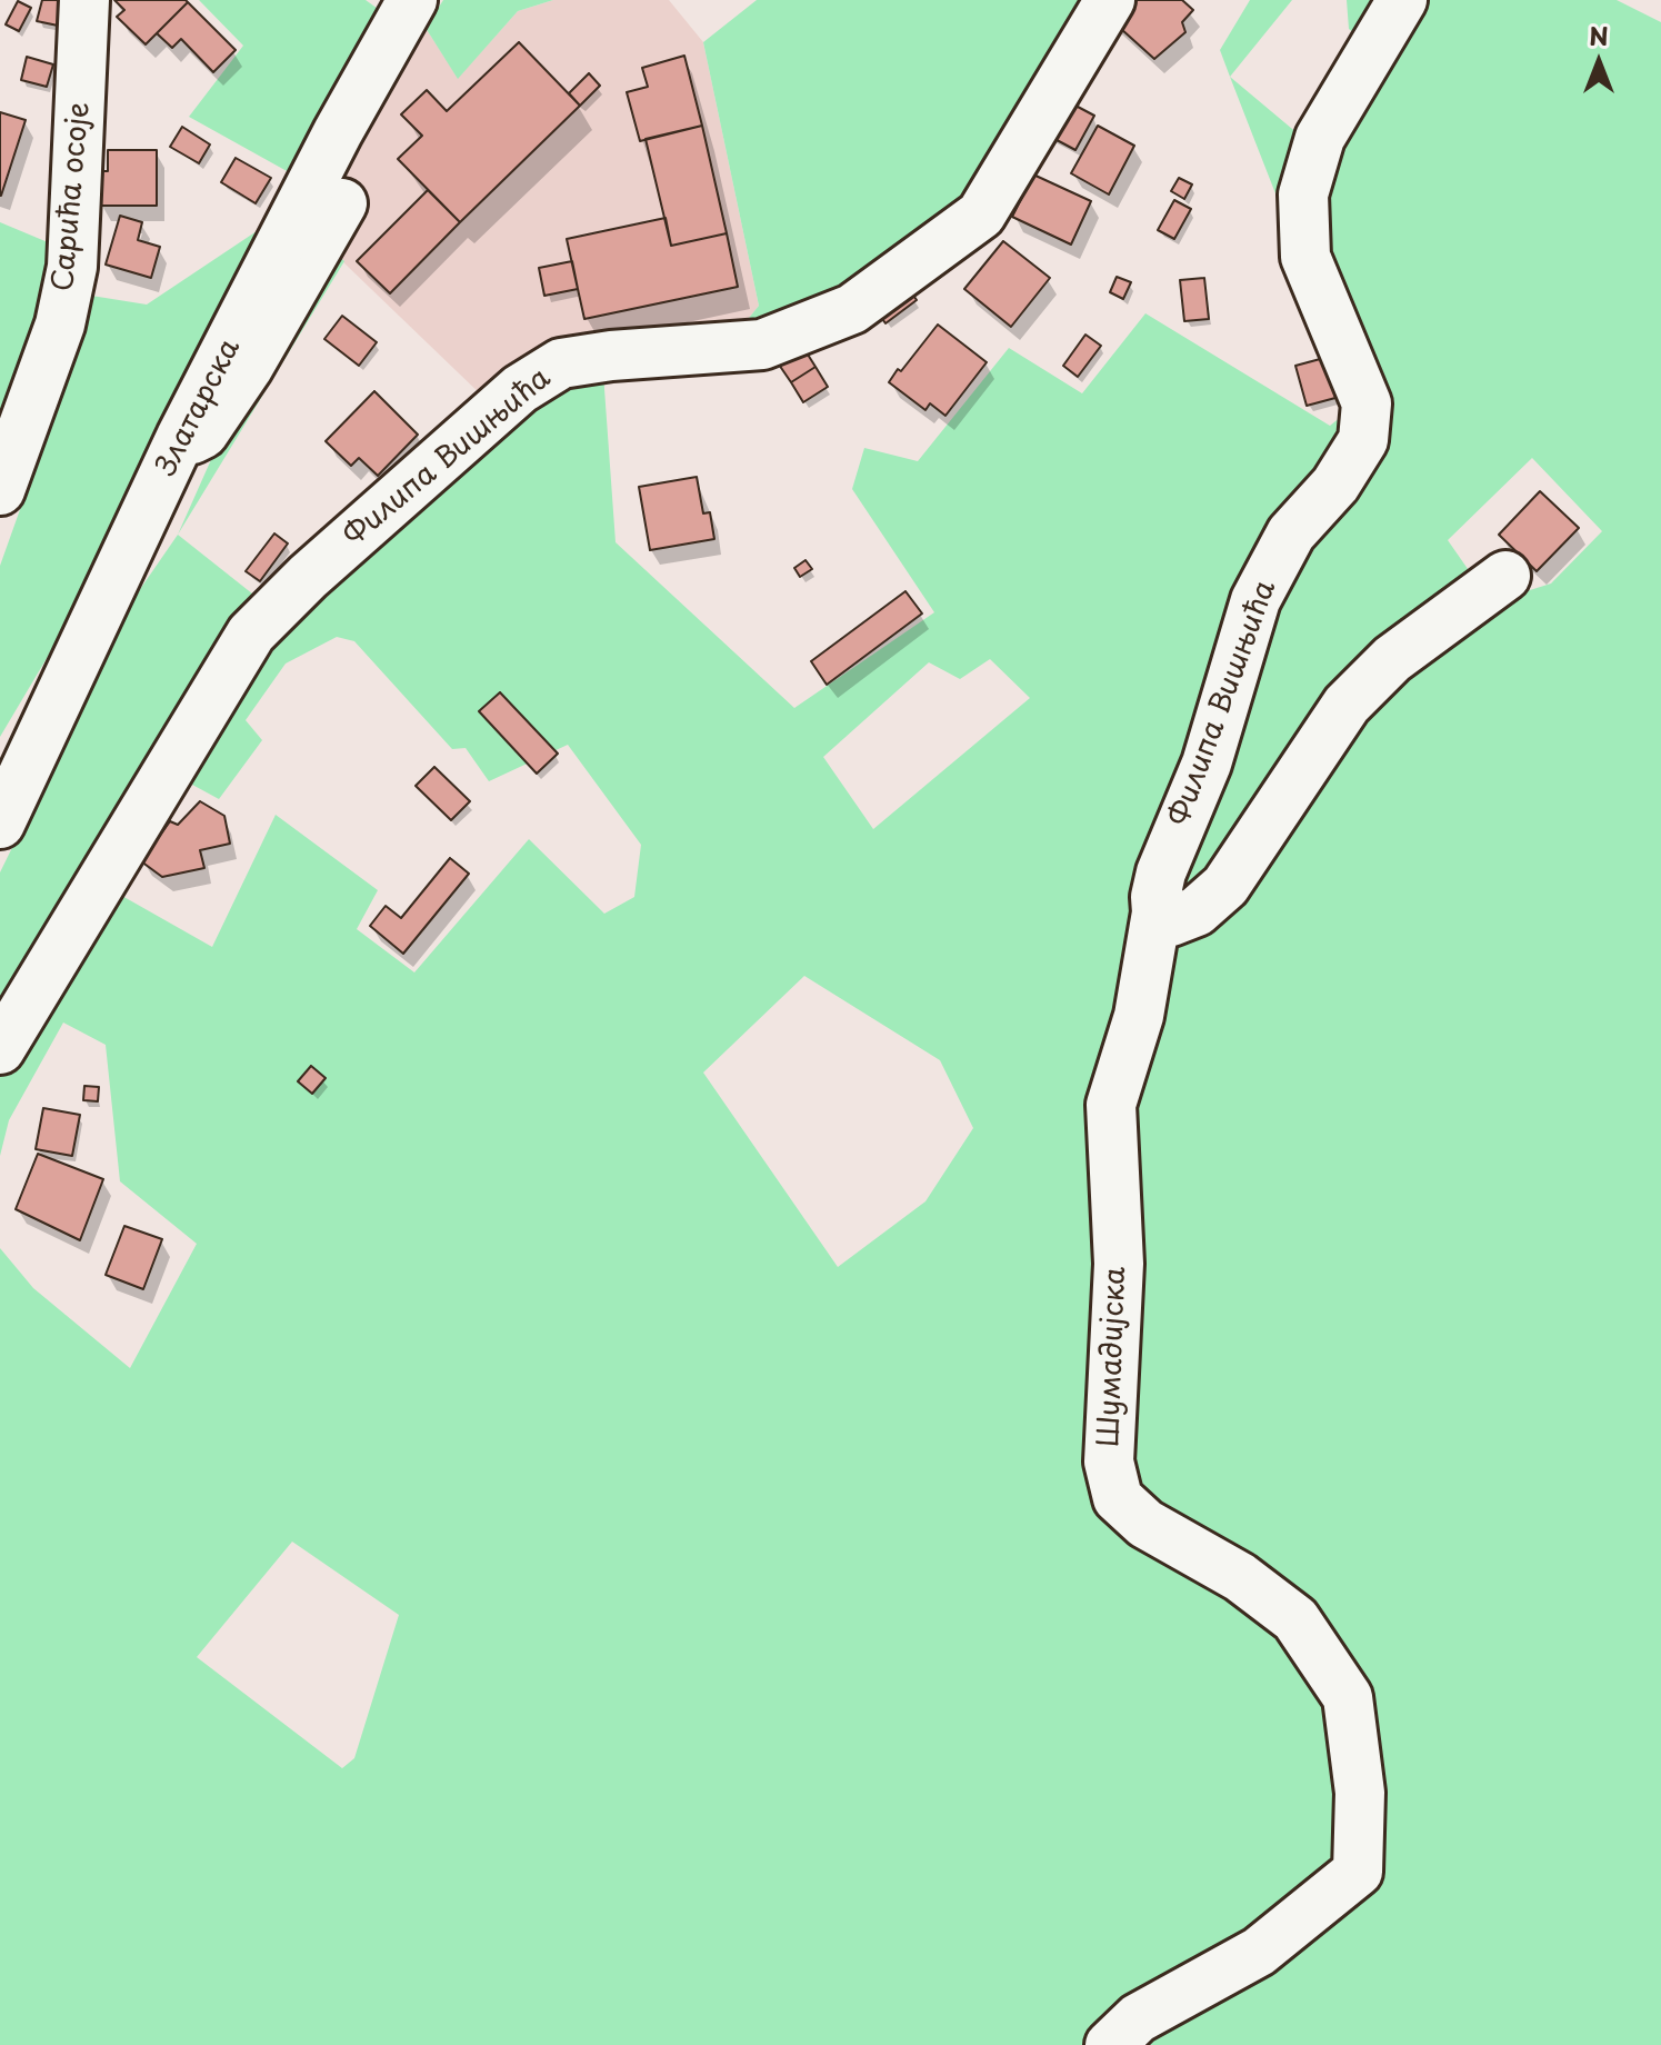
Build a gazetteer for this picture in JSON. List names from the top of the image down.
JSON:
{
  "streets": {
    "street": [
      "Сарића осоје",
      "Златарска",
      "Филипа Вишњића",
      "Шумадијска"
    ]
  },
  "crossings": [
    ["Филипа Вишњића", "Шумадијска"]
  ],
  "north": "top"
}
